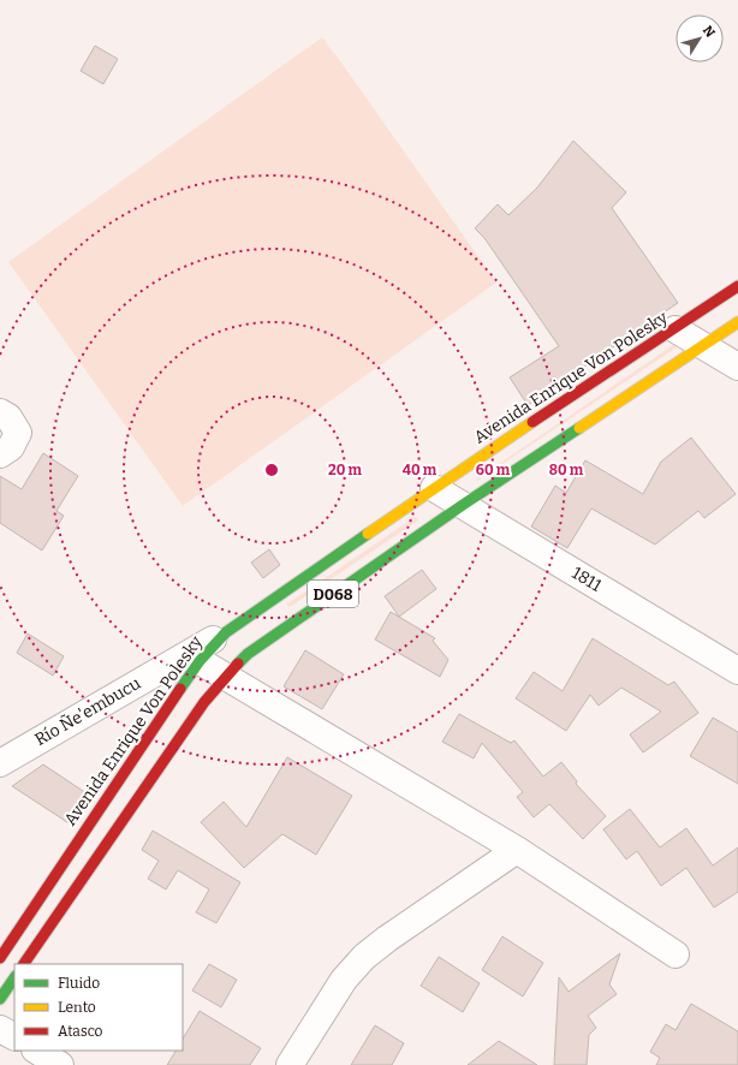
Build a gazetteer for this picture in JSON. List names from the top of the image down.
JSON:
{
  "streets": {
    "main road": ["Avenida Enrique Von Polesky", "D068"],
    "street": ["1811", "Río Ñe'embucu"]
  },
  "crossings": [
    ["Avenida Enrique Von Polesky", "1811"],
    ["Avenida Enrique Von Polesky", "Río Ñe'embucu"],
    ["1811", "D068"]
  ],
  "legend": ["Fluido", "Lento", "Atasco"],
  "north": "top right",
  "rings": [
    "20 m",
    "40 m",
    "60 m",
    "80 m"
  ]
}
